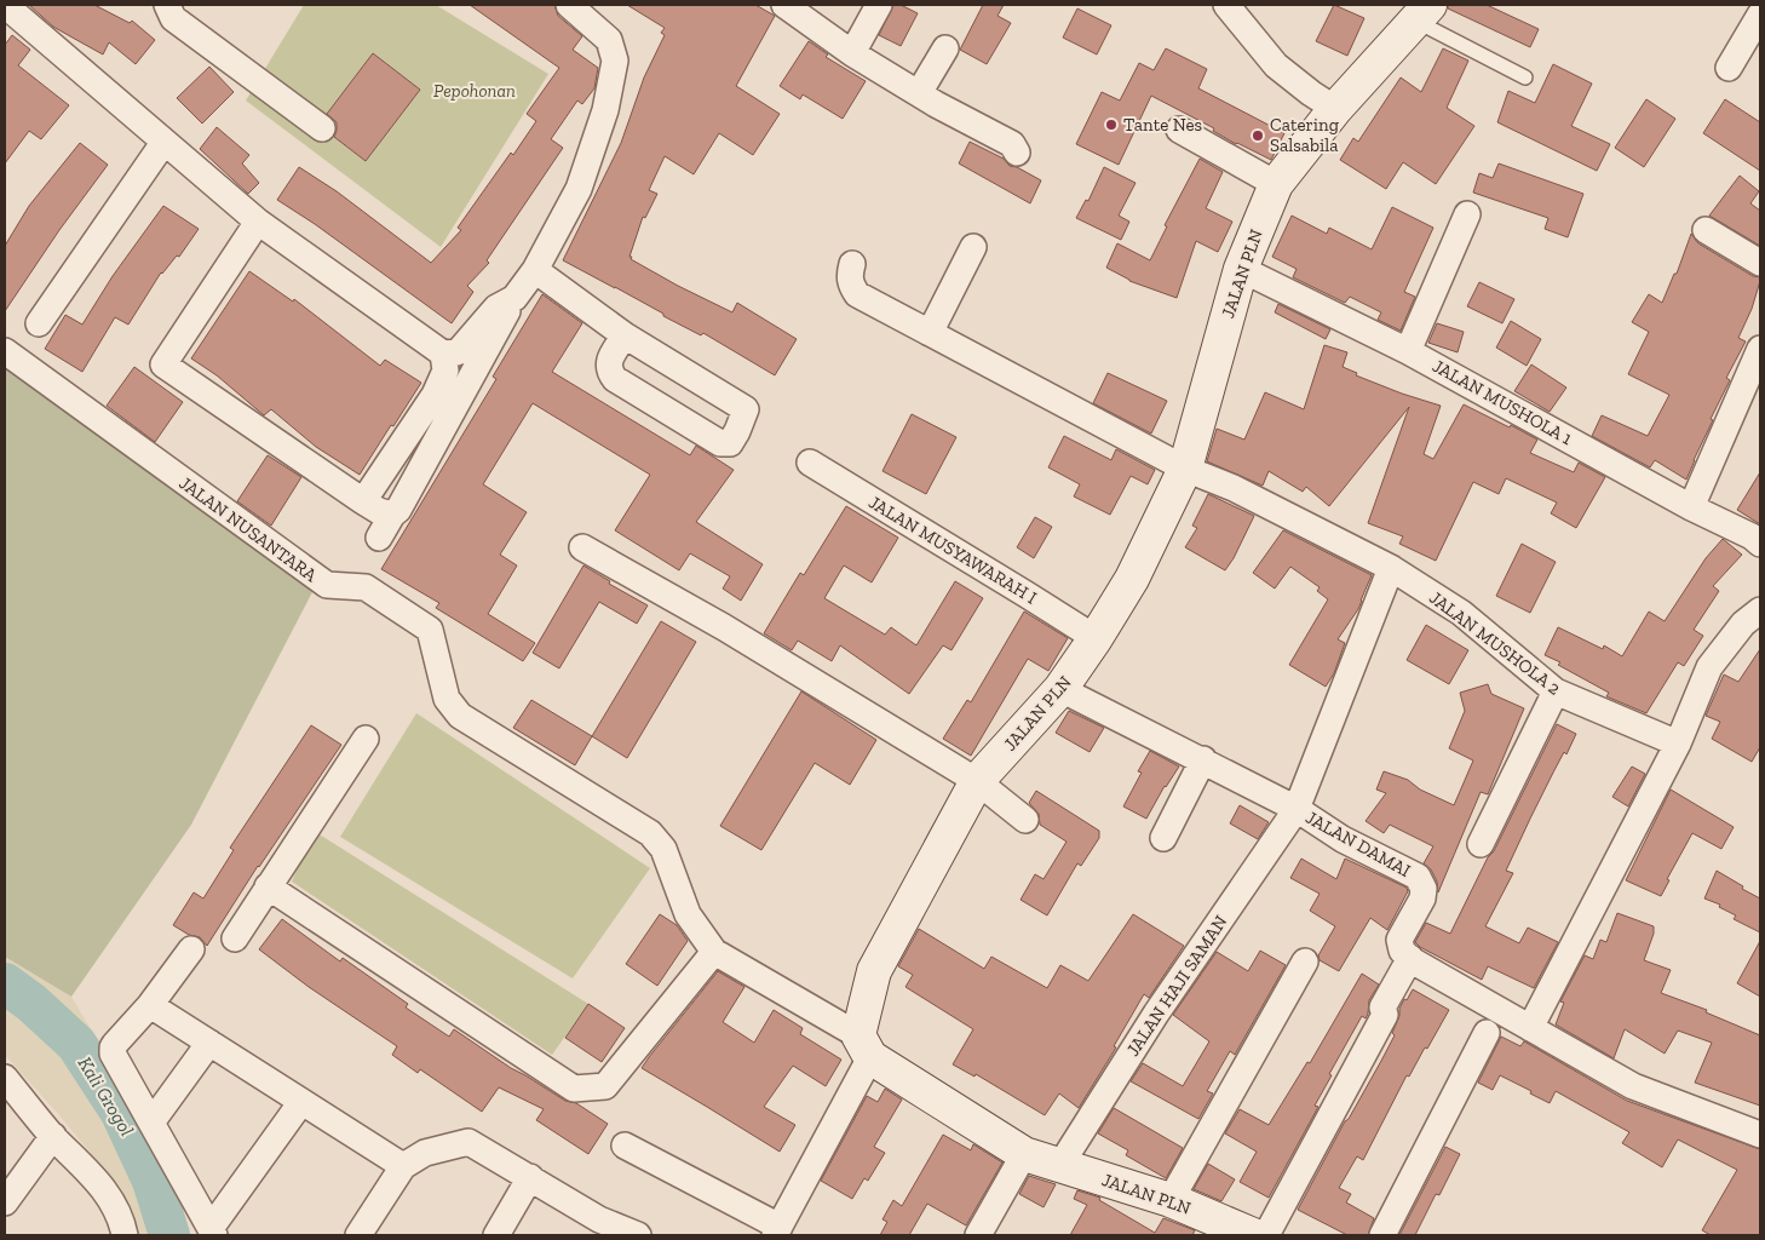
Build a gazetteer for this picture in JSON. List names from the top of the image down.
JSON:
{
  "streets": {
    "street": [
      "JALAN PLN",
      "JALAN MUSHOLA 1",
      "JALAN NUSANTARA",
      "JALAN MUSYAWARAH I",
      "JALAN MUSHOLA 2",
      "JALAN DAMAI",
      "JALAN HAJI SAMAN"
    ]
  },
  "crossings": [
    ["JALAN PLN", "JALAN MUSHOLA 1"],
    ["JALAN PLN", "JALAN MUSYAWARAH I"],
    ["JALAN PLN", "JALAN MUSHOLA 2"],
    ["JALAN PLN", "JALAN DAMAI"],
    ["JALAN PLN", "JALAN HAJI SAMAN"],
    ["JALAN MUSHOLA 2", "JALAN HAJI SAMAN"],
    ["JALAN DAMAI", "JALAN HAJI SAMAN"]
  ],
  "water": ["Kali Grogol"],
  "parks": ["Pepohonan"],
  "places": ["Tante Nes", "Catering Salsabila"]
}
